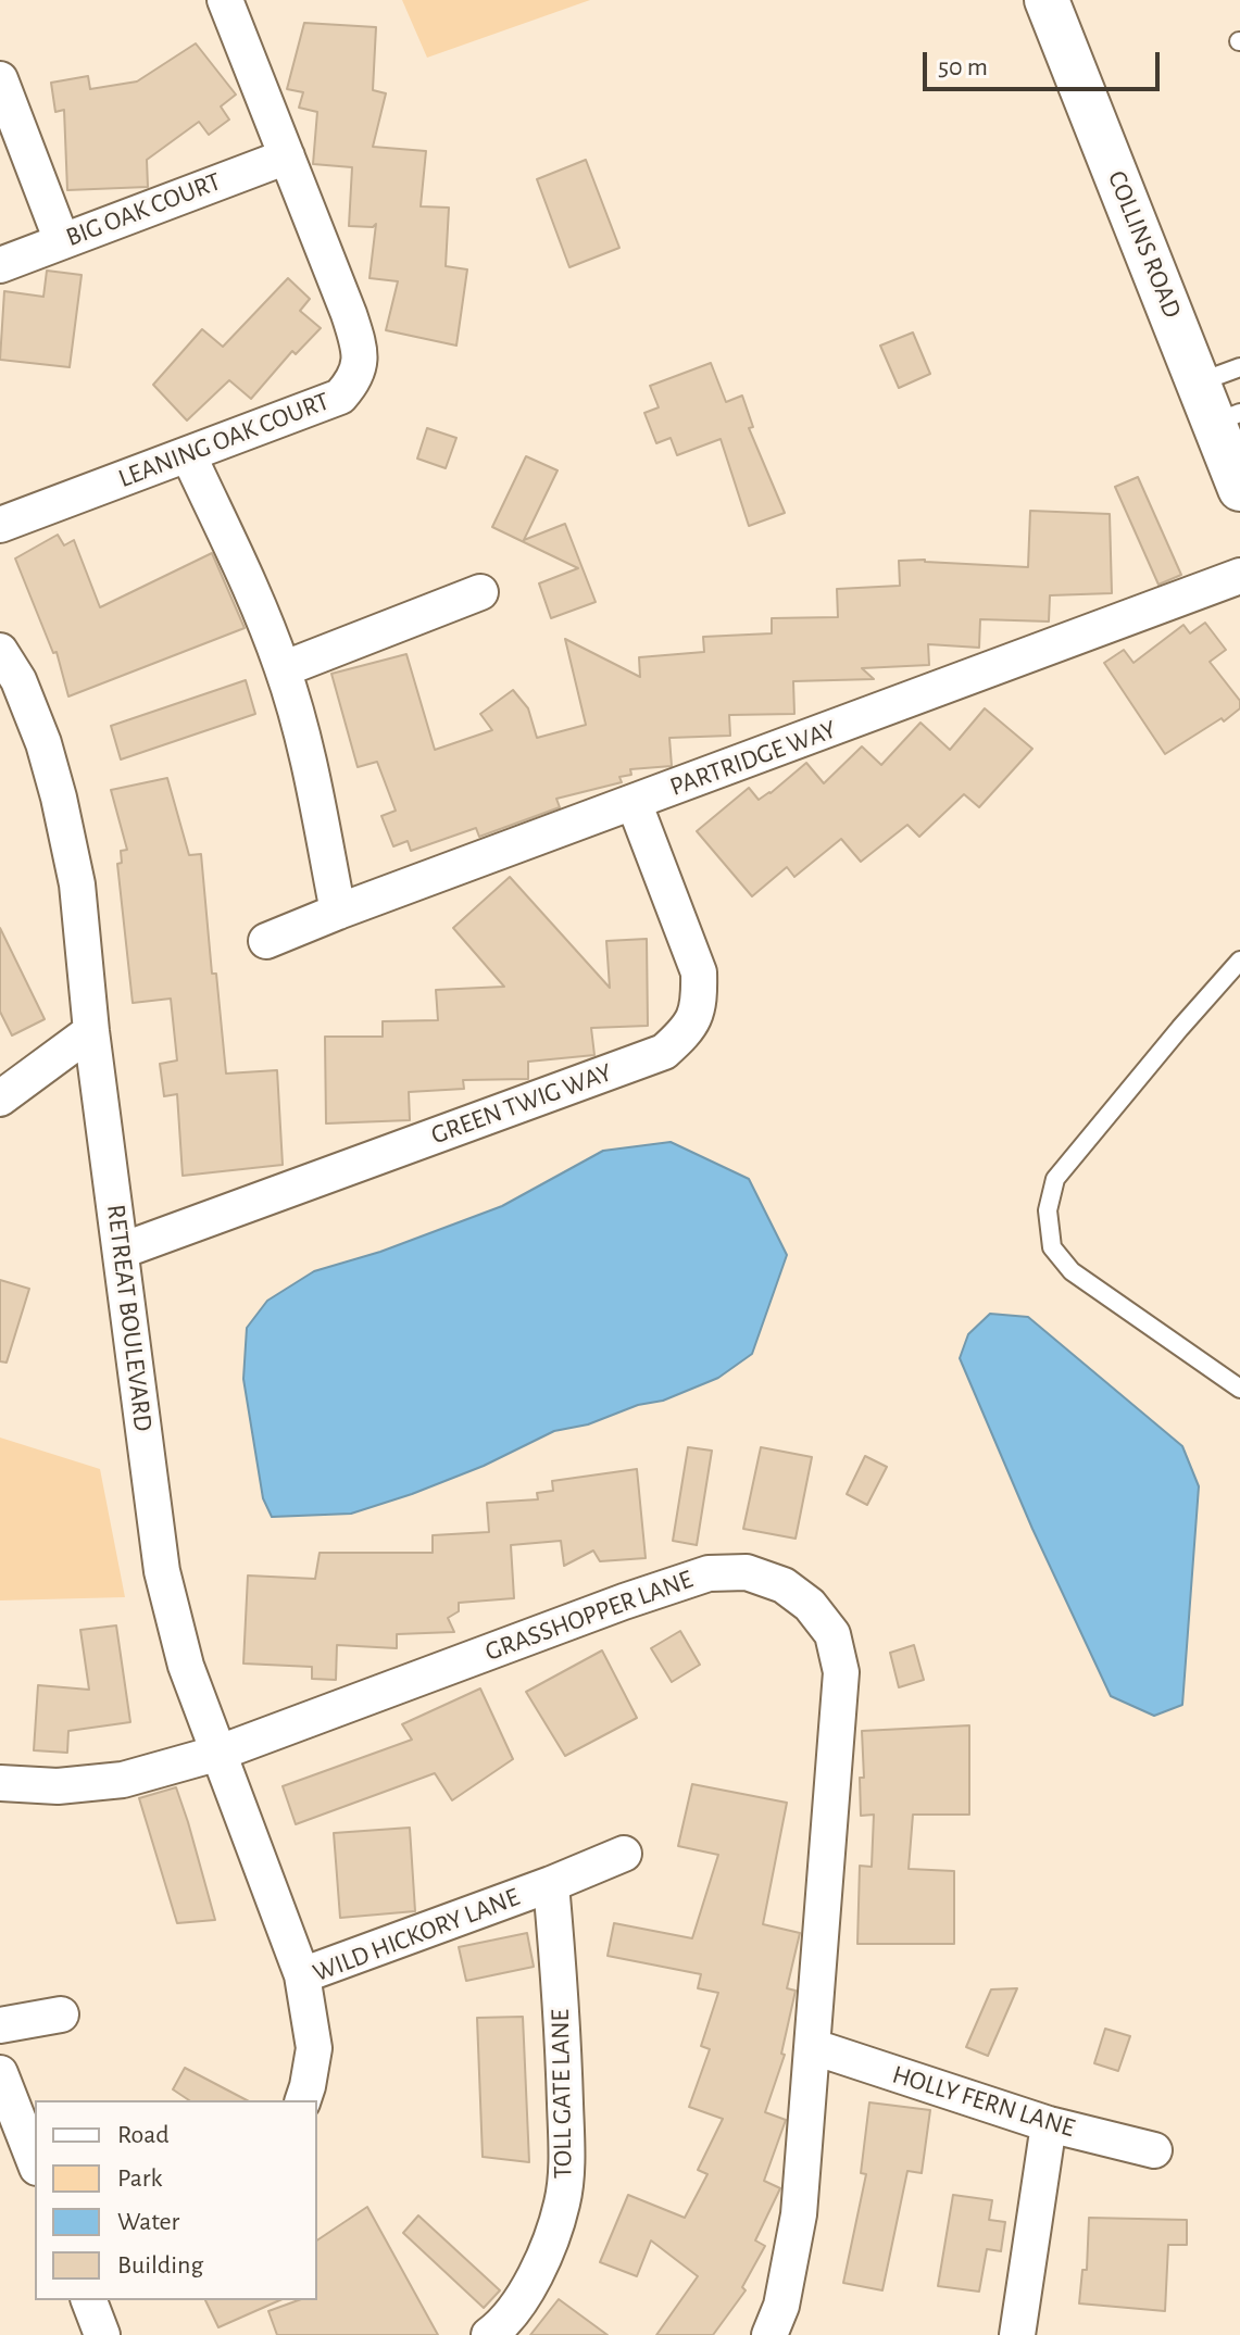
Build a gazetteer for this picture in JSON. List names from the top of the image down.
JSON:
{
  "streets": {
    "street": [
      "BIG OAK COURT",
      "COLLINS ROAD",
      "LEANING OAK COURT",
      "PARTRIDGE WAY",
      "GREEN TWIG WAY",
      "RETREAT BOULEVARD",
      "GRASSHOPPER LANE",
      "WILD HICKORY LANE",
      "TOLL GATE LANE",
      "HOLLY FERN LANE"
    ]
  },
  "crossings": [
    ["BIG OAK COURT", "LEANING OAK COURT"],
    ["PARTRIDGE WAY", "GREEN TWIG WAY"],
    ["GREEN TWIG WAY", "RETREAT BOULEVARD"],
    ["RETREAT BOULEVARD", "GRASSHOPPER LANE"],
    ["RETREAT BOULEVARD", "WILD HICKORY LANE"],
    ["GRASSHOPPER LANE", "HOLLY FERN LANE"],
    ["WILD HICKORY LANE", "TOLL GATE LANE"]
  ],
  "legend": [
    "Road",
    "Park",
    "Water",
    "Building"
  ],
  "scale_bar": "50 m"
}
